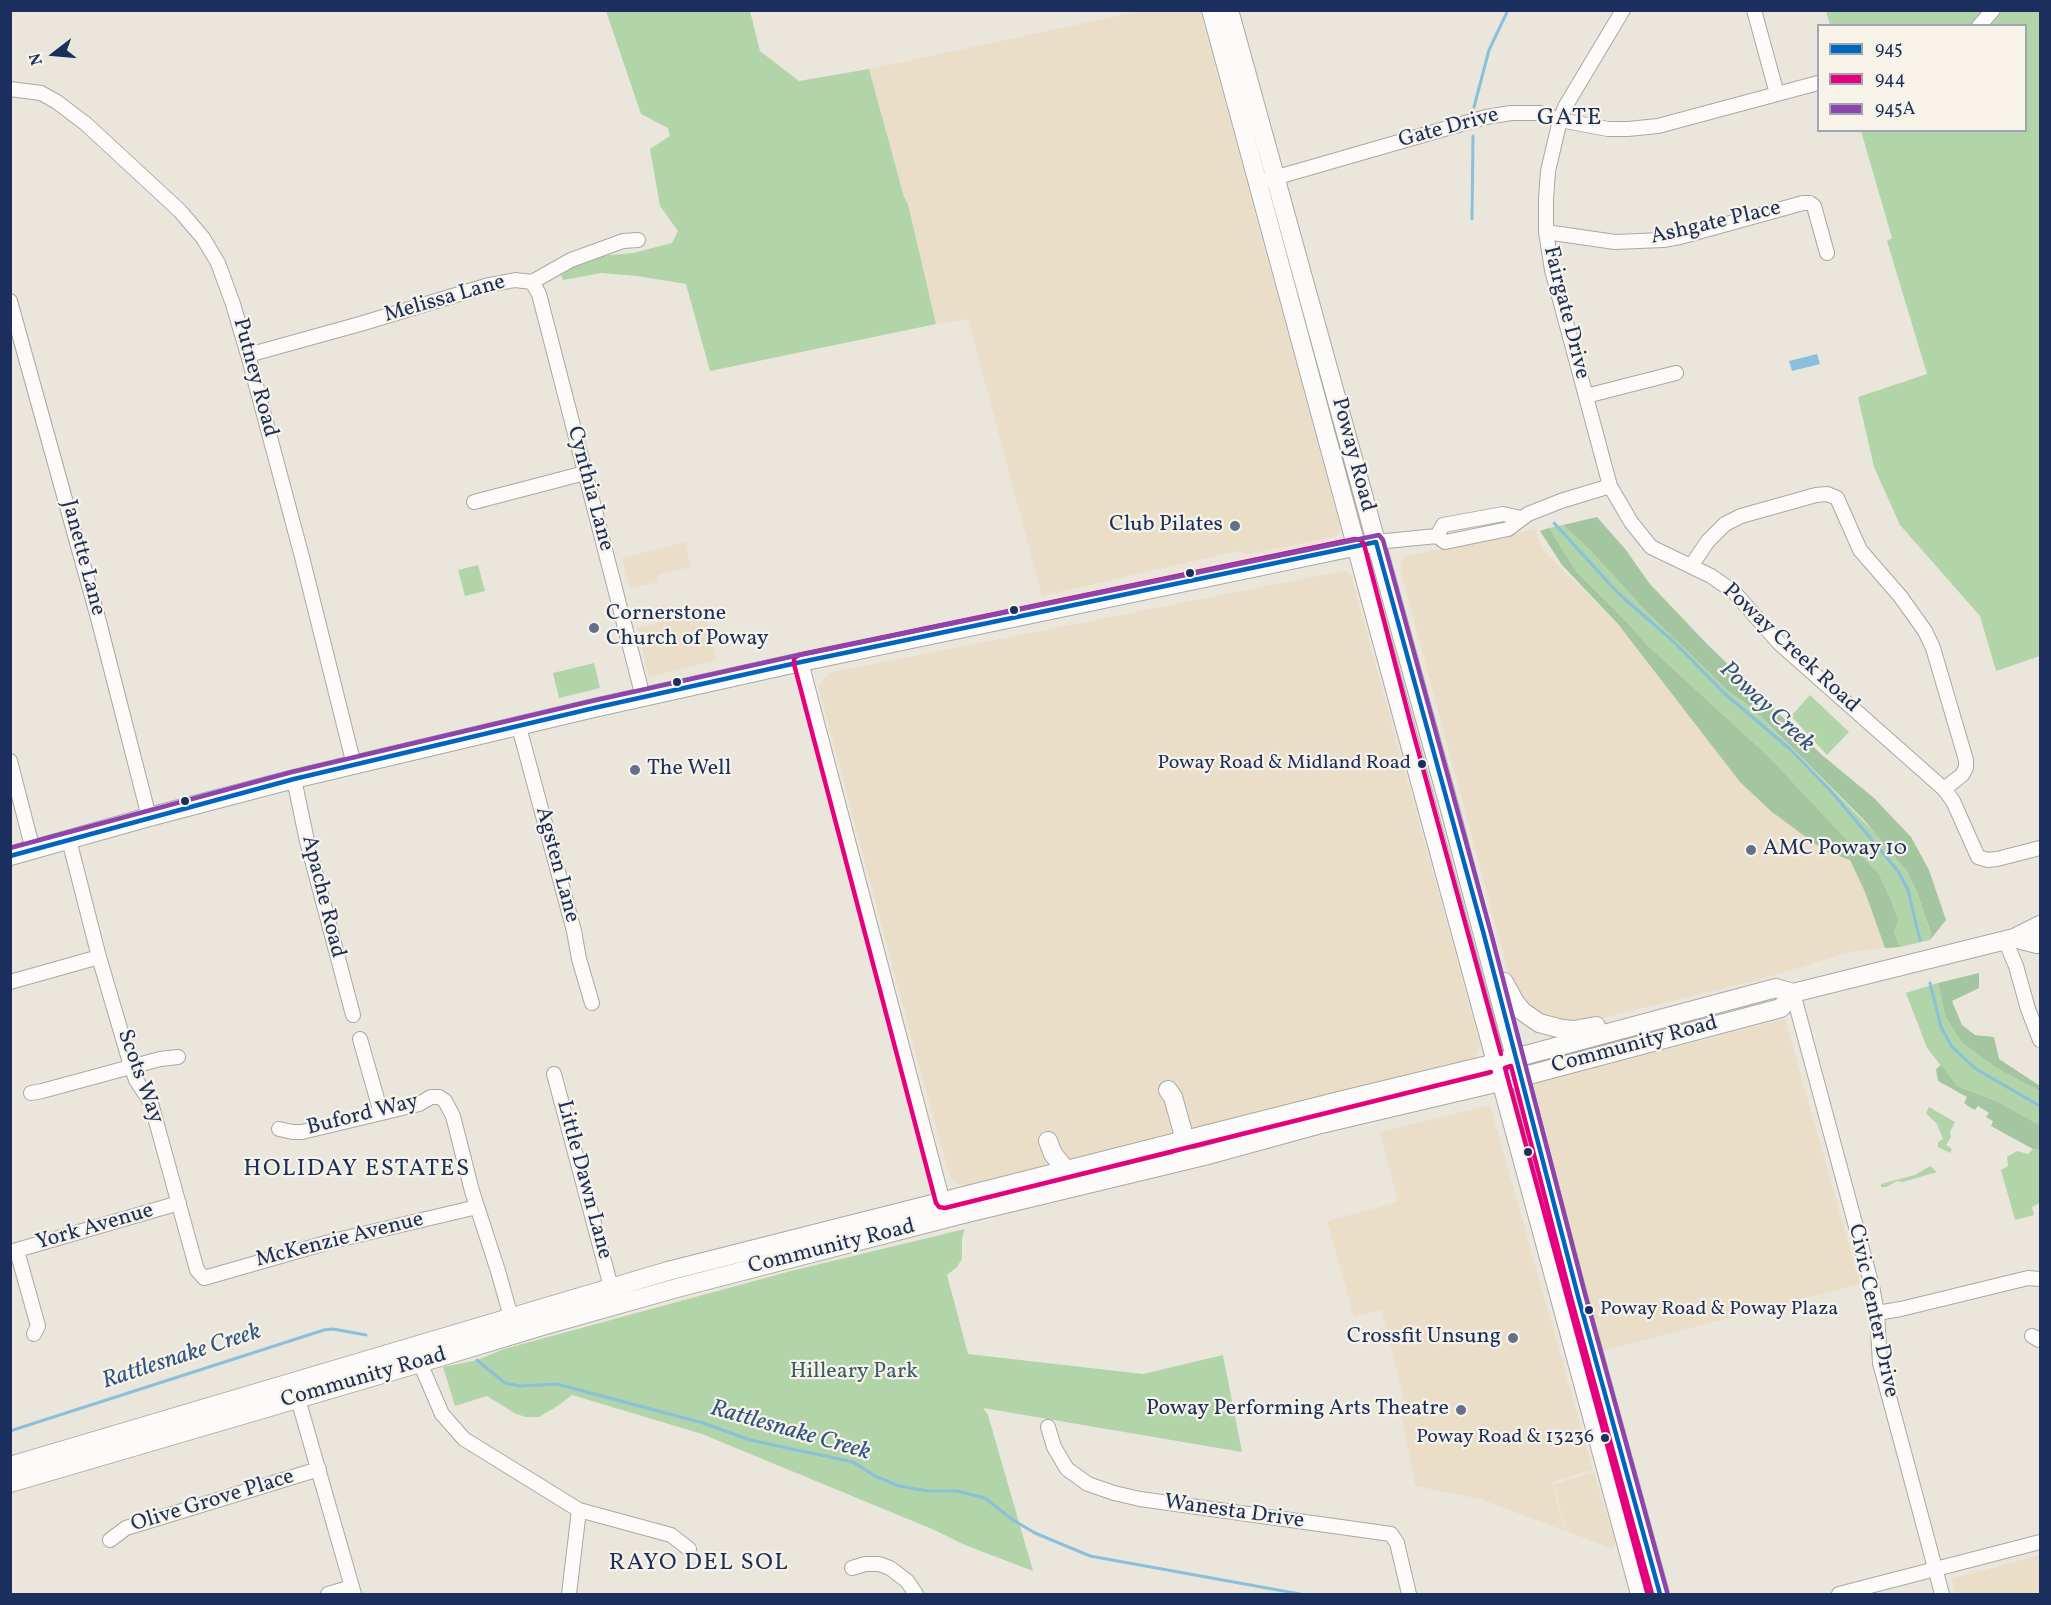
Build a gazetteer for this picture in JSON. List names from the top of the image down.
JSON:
{
  "streets": {
    "main road": ["Poway Road", "Community Road"],
    "street": [
      "Gate Drive",
      "Ashgate Place",
      "Melissa Lane",
      "Fairgate Drive",
      "Putney Road",
      "Cynthia Lane",
      "Janette Lane",
      "Poway Creek Road",
      "Agsten Lane",
      "Apache Road",
      "Scots Way",
      "Buford Way",
      "Little Dawn Lane",
      "York Avenue",
      "McKenzie Avenue",
      "Civic Center Drive",
      "Olive Grove Place",
      "Wanesta Drive"
    ]
  },
  "crossings": [
    ["Gate Drive", "Fairgate Drive"],
    ["Gate Drive", "Poway Road"],
    ["Ashgate Place", "Fairgate Drive"],
    ["Melissa Lane", "Putney Road"],
    ["Melissa Lane", "Cynthia Lane"],
    ["Fairgate Drive", "Poway Creek Road"],
    ["Poway Road", "Community Road"],
    ["Community Road", "Little Dawn Lane"],
    ["Community Road", "Civic Center Drive"],
    ["Scots Way", "York Avenue"],
    ["Scots Way", "McKenzie Avenue"],
    ["Buford Way", "McKenzie Avenue"]
  ],
  "districts": ["GATE", "HOLIDAY ESTATES", "RAYO DEL SOL"],
  "water": ["Poway Creek", "Rattlesnake Creek"],
  "parks": ["Hilleary Park"],
  "places": [
    "Club Pilates",
    "Cornerstone Church of Poway",
    "Poway Road & Midland Road",
    "The Well",
    "AMC Poway 10",
    "Poway Road & Poway Plaza",
    "Crossfit Unsung",
    "Poway Performing Arts Theatre",
    "Poway Road & 13236"
  ],
  "lines": ["transit line 945A", "transit line 944", "transit line 945"],
  "legend": ["945", "944", "945A"],
  "north": "left"
}
